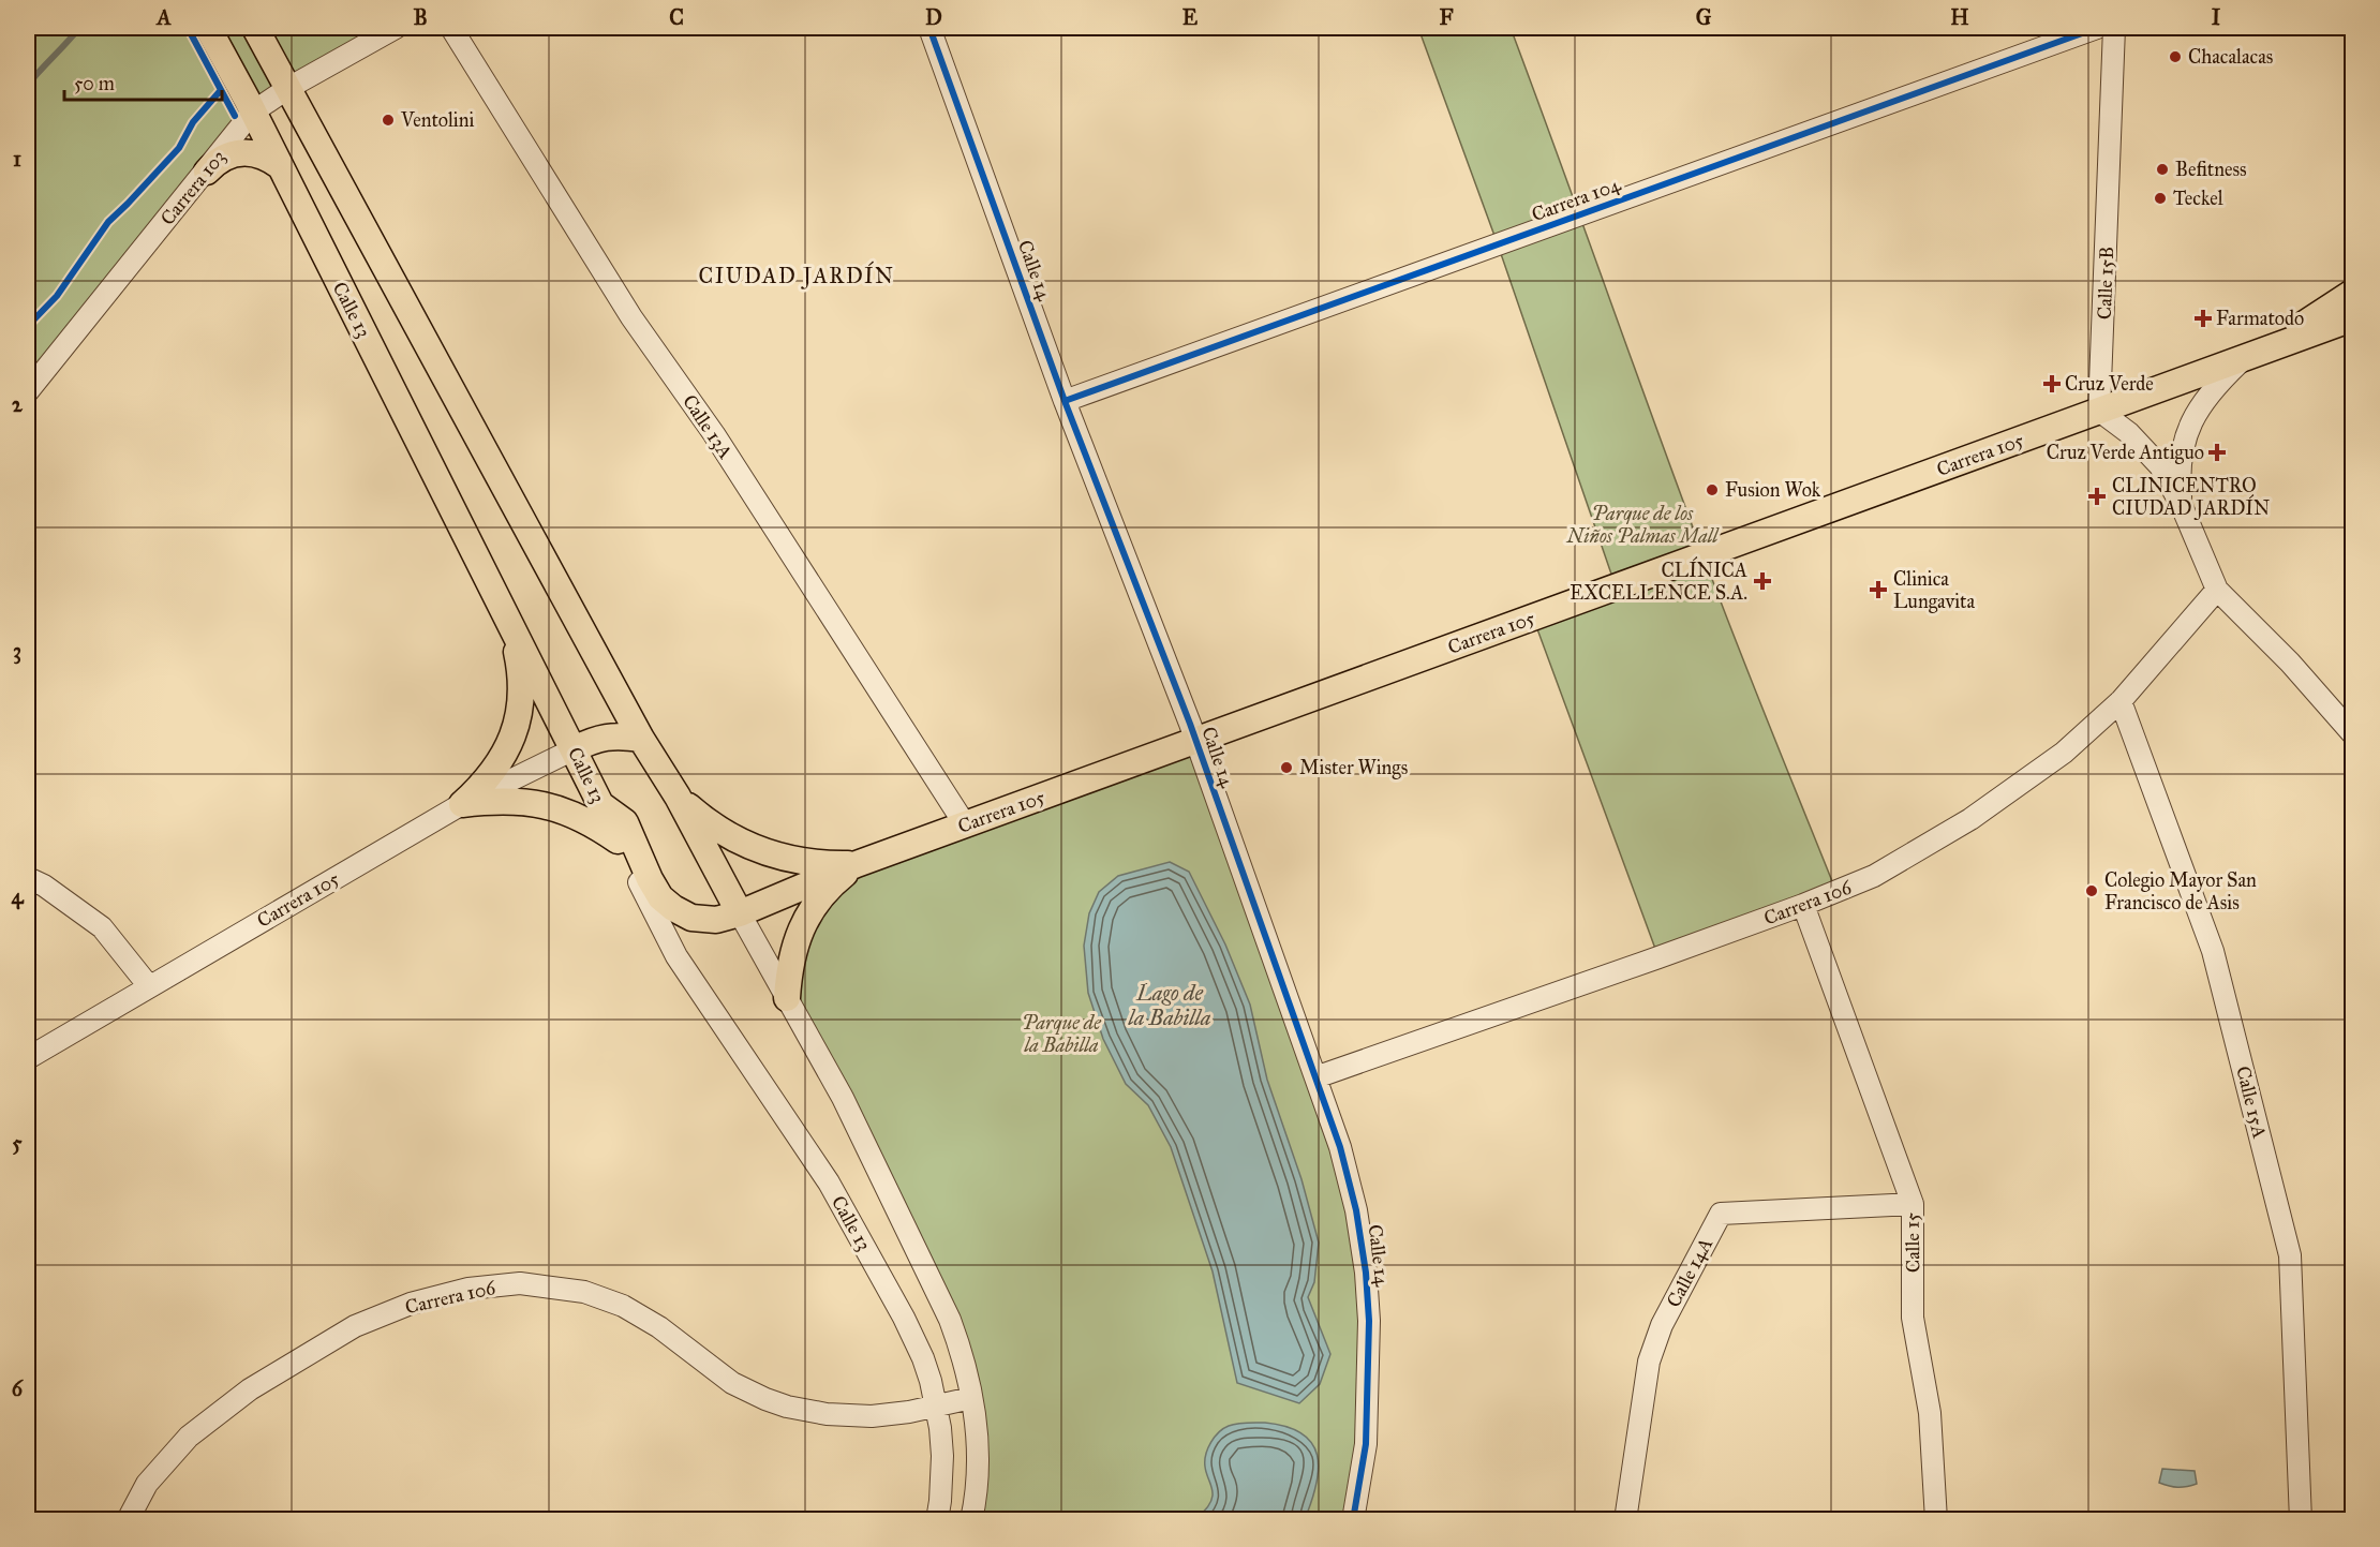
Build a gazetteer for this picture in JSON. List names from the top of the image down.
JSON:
{
  "streets": {
    "main road": ["Calle 13", "Carrera 105"],
    "street": [
      "Carrera 103",
      "Carrera 104",
      "Calle 14",
      "Calle 15B",
      "Calle 13A",
      "Carrera 106",
      "Calle 15A",
      "Calle 15",
      "Calle 14A"
    ]
  },
  "crossings": [
    ["Carrera 103", "Calle 13"],
    ["Carrera 104", "Calle 14"],
    ["Calle 14", "Carrera 105"],
    ["Calle 14", "Carrera 106"],
    ["Calle 15B", "Carrera 105"],
    ["Calle 13", "Carrera 105"],
    ["Calle 13", "Carrera 106"],
    ["Calle 13A", "Carrera 105"],
    ["Carrera 106", "Calle 15A"],
    ["Carrera 106", "Calle 15"],
    ["Calle 15", "Calle 14A"]
  ],
  "districts": ["CIUDAD JARDÍN"],
  "water": ["Lago de la Babilla"],
  "parks": ["Parque de los Niños Palmas Mall", "Parque de la Babilla"],
  "places": {
    "other": [
      "Chacalacas",
      "Ventolini",
      "Befitness",
      "Teckel",
      "Fusion Wok",
      "Mister Wings",
      "Colegio Mayor San Francisco de Asis"
    ],
    "health": [
      "Farmatodo",
      "Cruz Verde",
      "Cruz Verde Antiguo",
      "CLINICENTRO CIUDAD JARDÍN",
      "CLÍNICA EXCELLENCE S.A.",
      "Clinica Lungavita"
    ]
  },
  "scale_bar": "50 m",
  "grid": {
    "columns": [
      "A",
      "B",
      "C",
      "D",
      "E",
      "F",
      "G",
      "H",
      "I"
    ],
    "rows": [
      "1",
      "2",
      "3",
      "4",
      "5",
      "6"
    ]
  }
}
